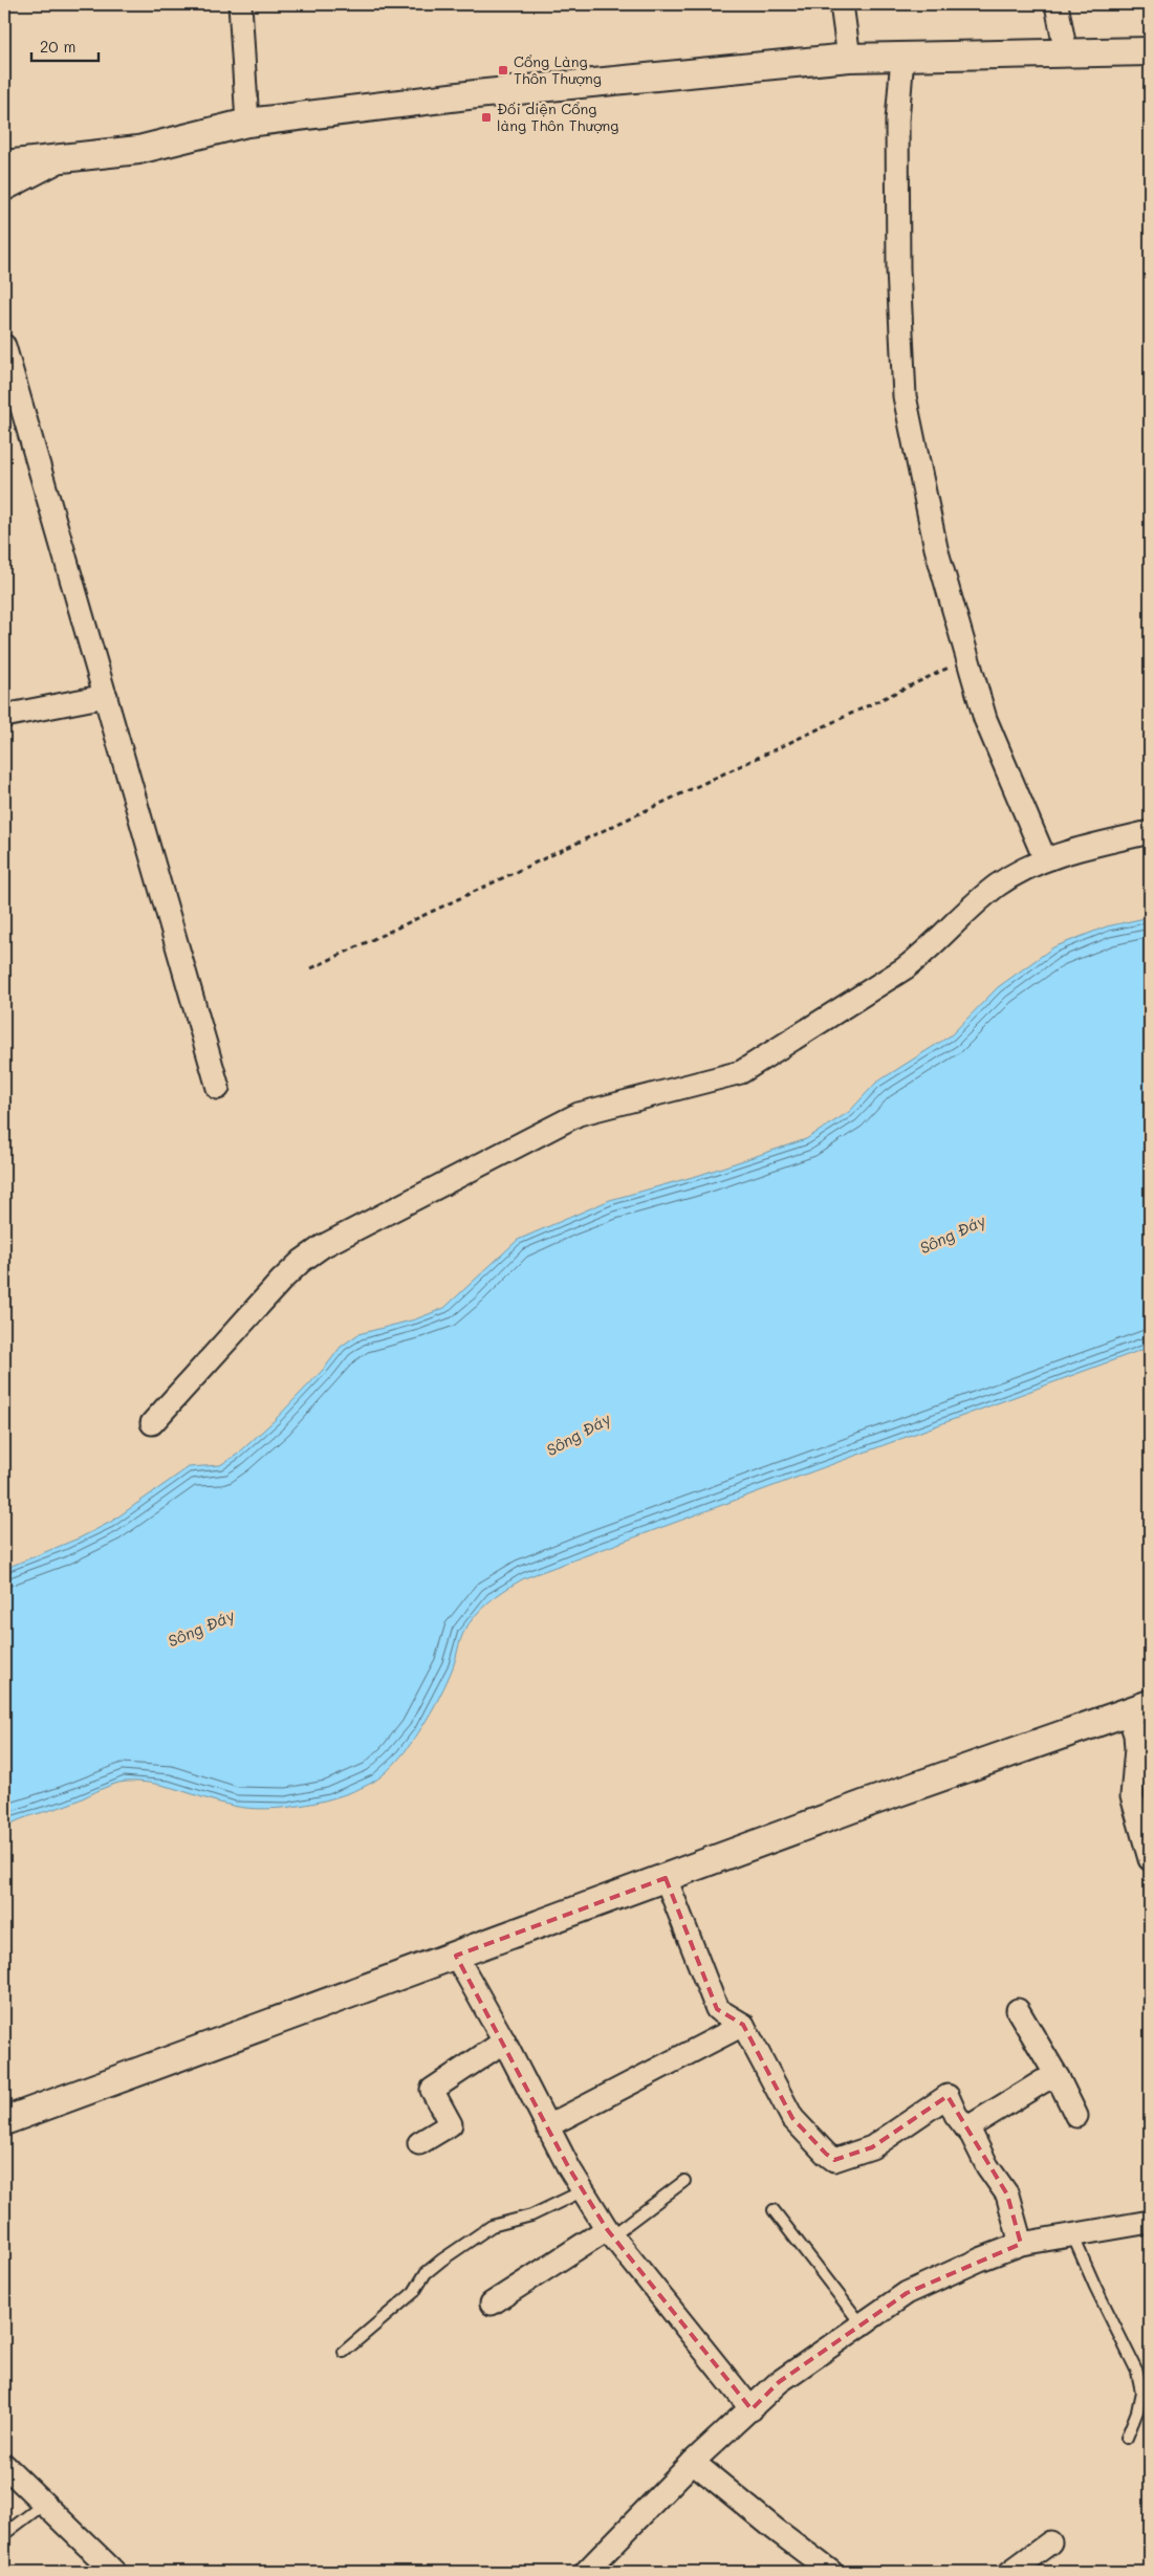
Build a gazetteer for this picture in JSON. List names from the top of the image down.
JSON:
{
  "water": ["Sông Đáy"],
  "places": {
    "transit": ["Cổng Làng Thôn Thượng", "Đối diện Cổng làng Thôn Thượng"]
  },
  "scale_bar": "20 m"
}
